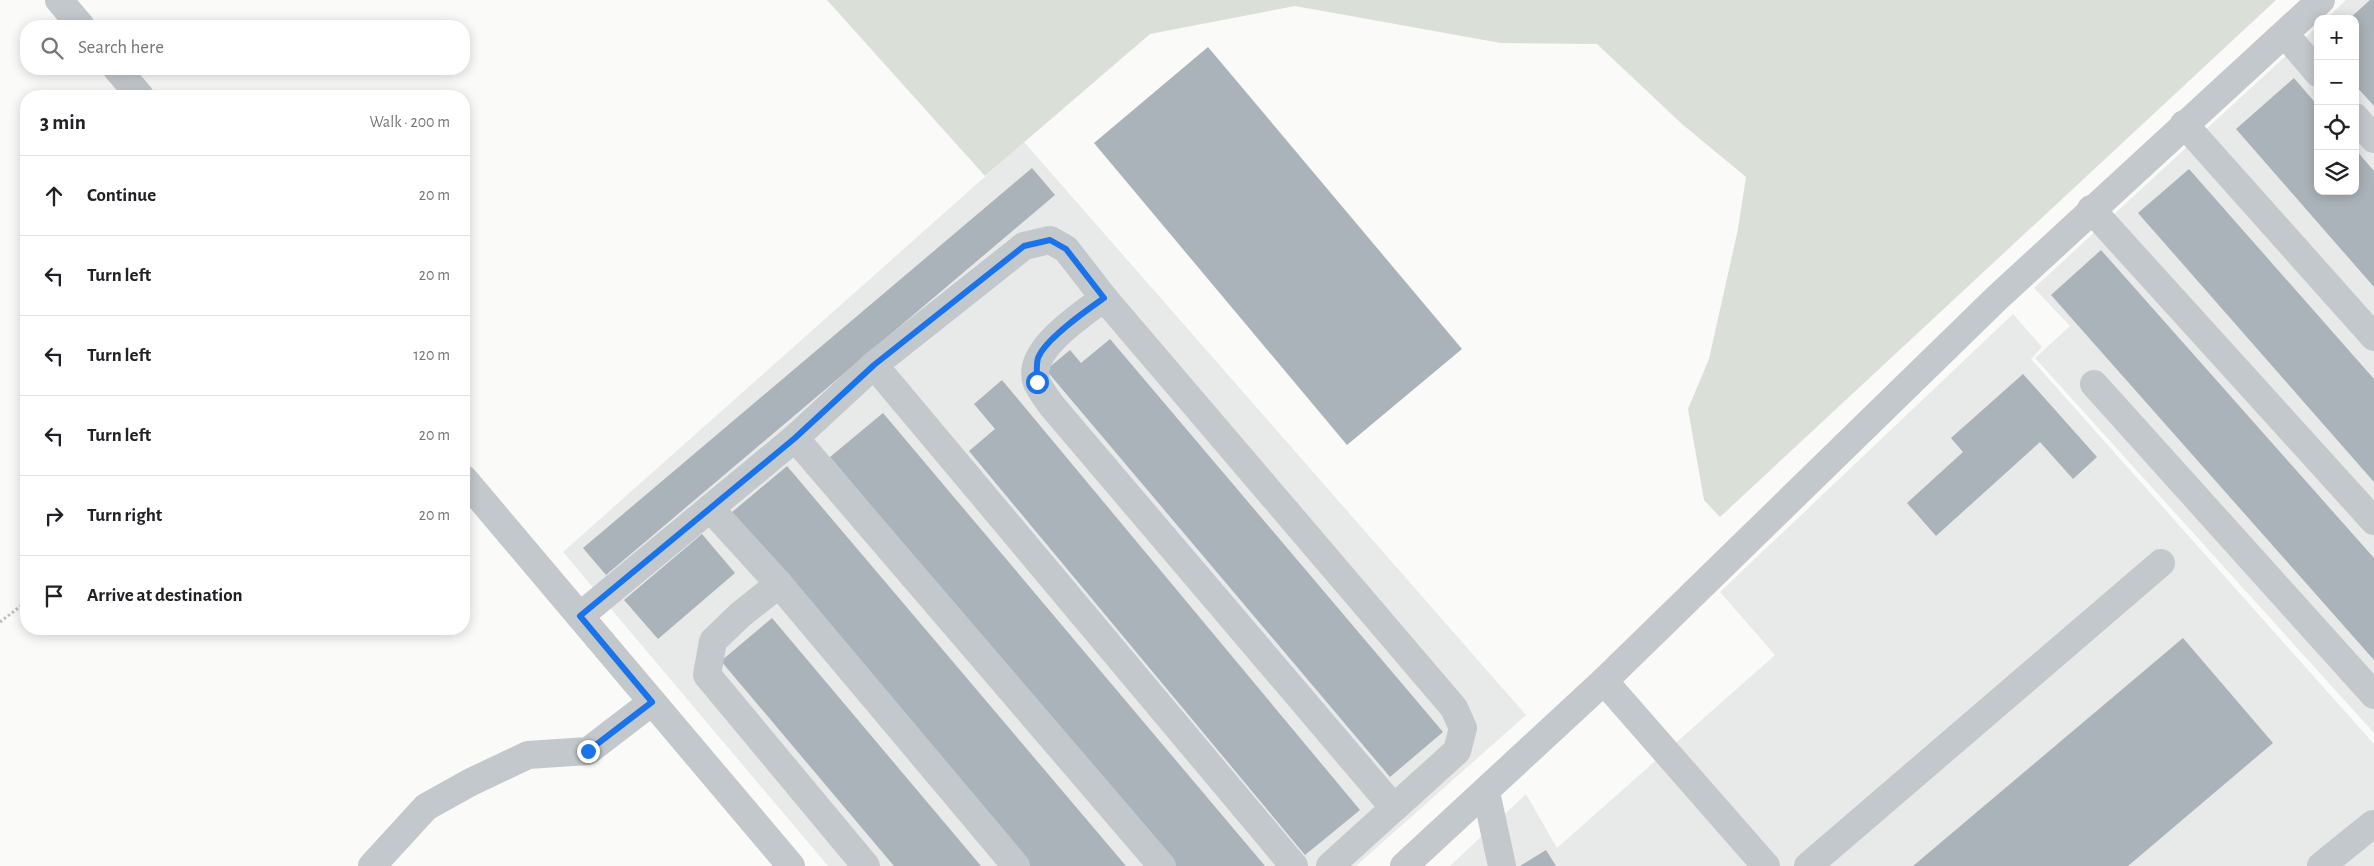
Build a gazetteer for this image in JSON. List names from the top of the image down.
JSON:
{
  "page": {
    "map_buttons": ["+", "−"],
    "search": "Search here",
    "heading": ["3 min", "Walk · 200 m"],
    "list": [
      ["Continue", "20 m"],
      ["Turn left", "20 m"],
      ["Turn left", "120 m"],
      ["Turn left", "20 m"],
      ["Turn right", "20 m"],
      "Arrive at destination"
    ]
  }
}
